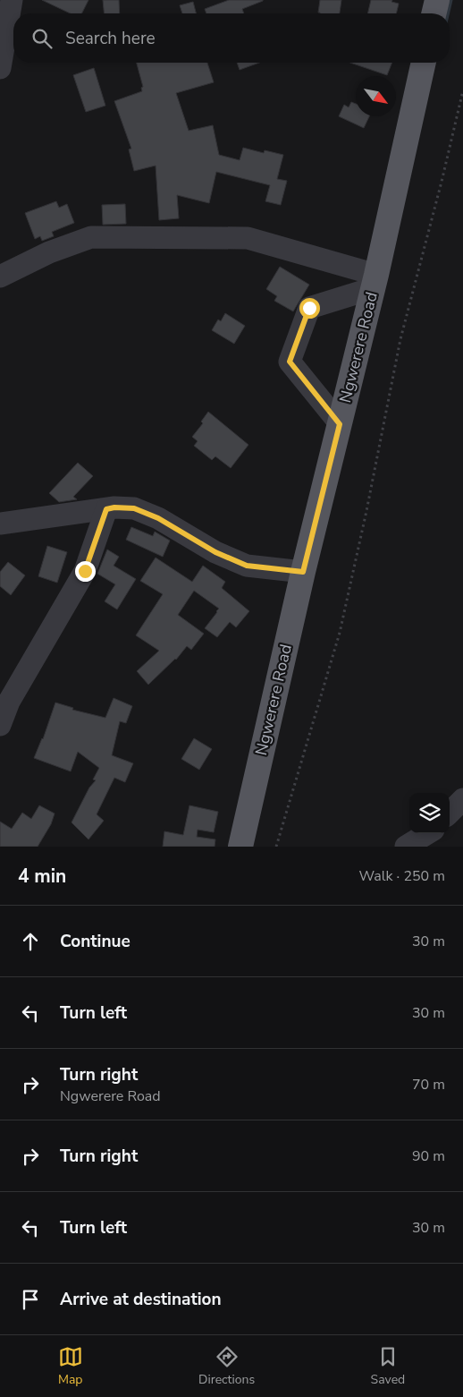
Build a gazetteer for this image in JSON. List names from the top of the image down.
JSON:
{
  "streets": {
    "main road": ["Ngwerere Road"]
  },
  "north": "bottom right",
  "page": {
    "search": "Search here",
    "heading": ["4 min", "Walk · 250 m"],
    "list": [
      ["Continue", "30 m"],
      ["Turn left", "30 m"],
      ["Turn right", "Ngwerere Road", "70 m"],
      ["Turn right", "90 m"],
      ["Turn left", "30 m"],
      "Arrive at destination"
    ],
    "nav": ["Map", "Directions", "Saved"]
  }
}
